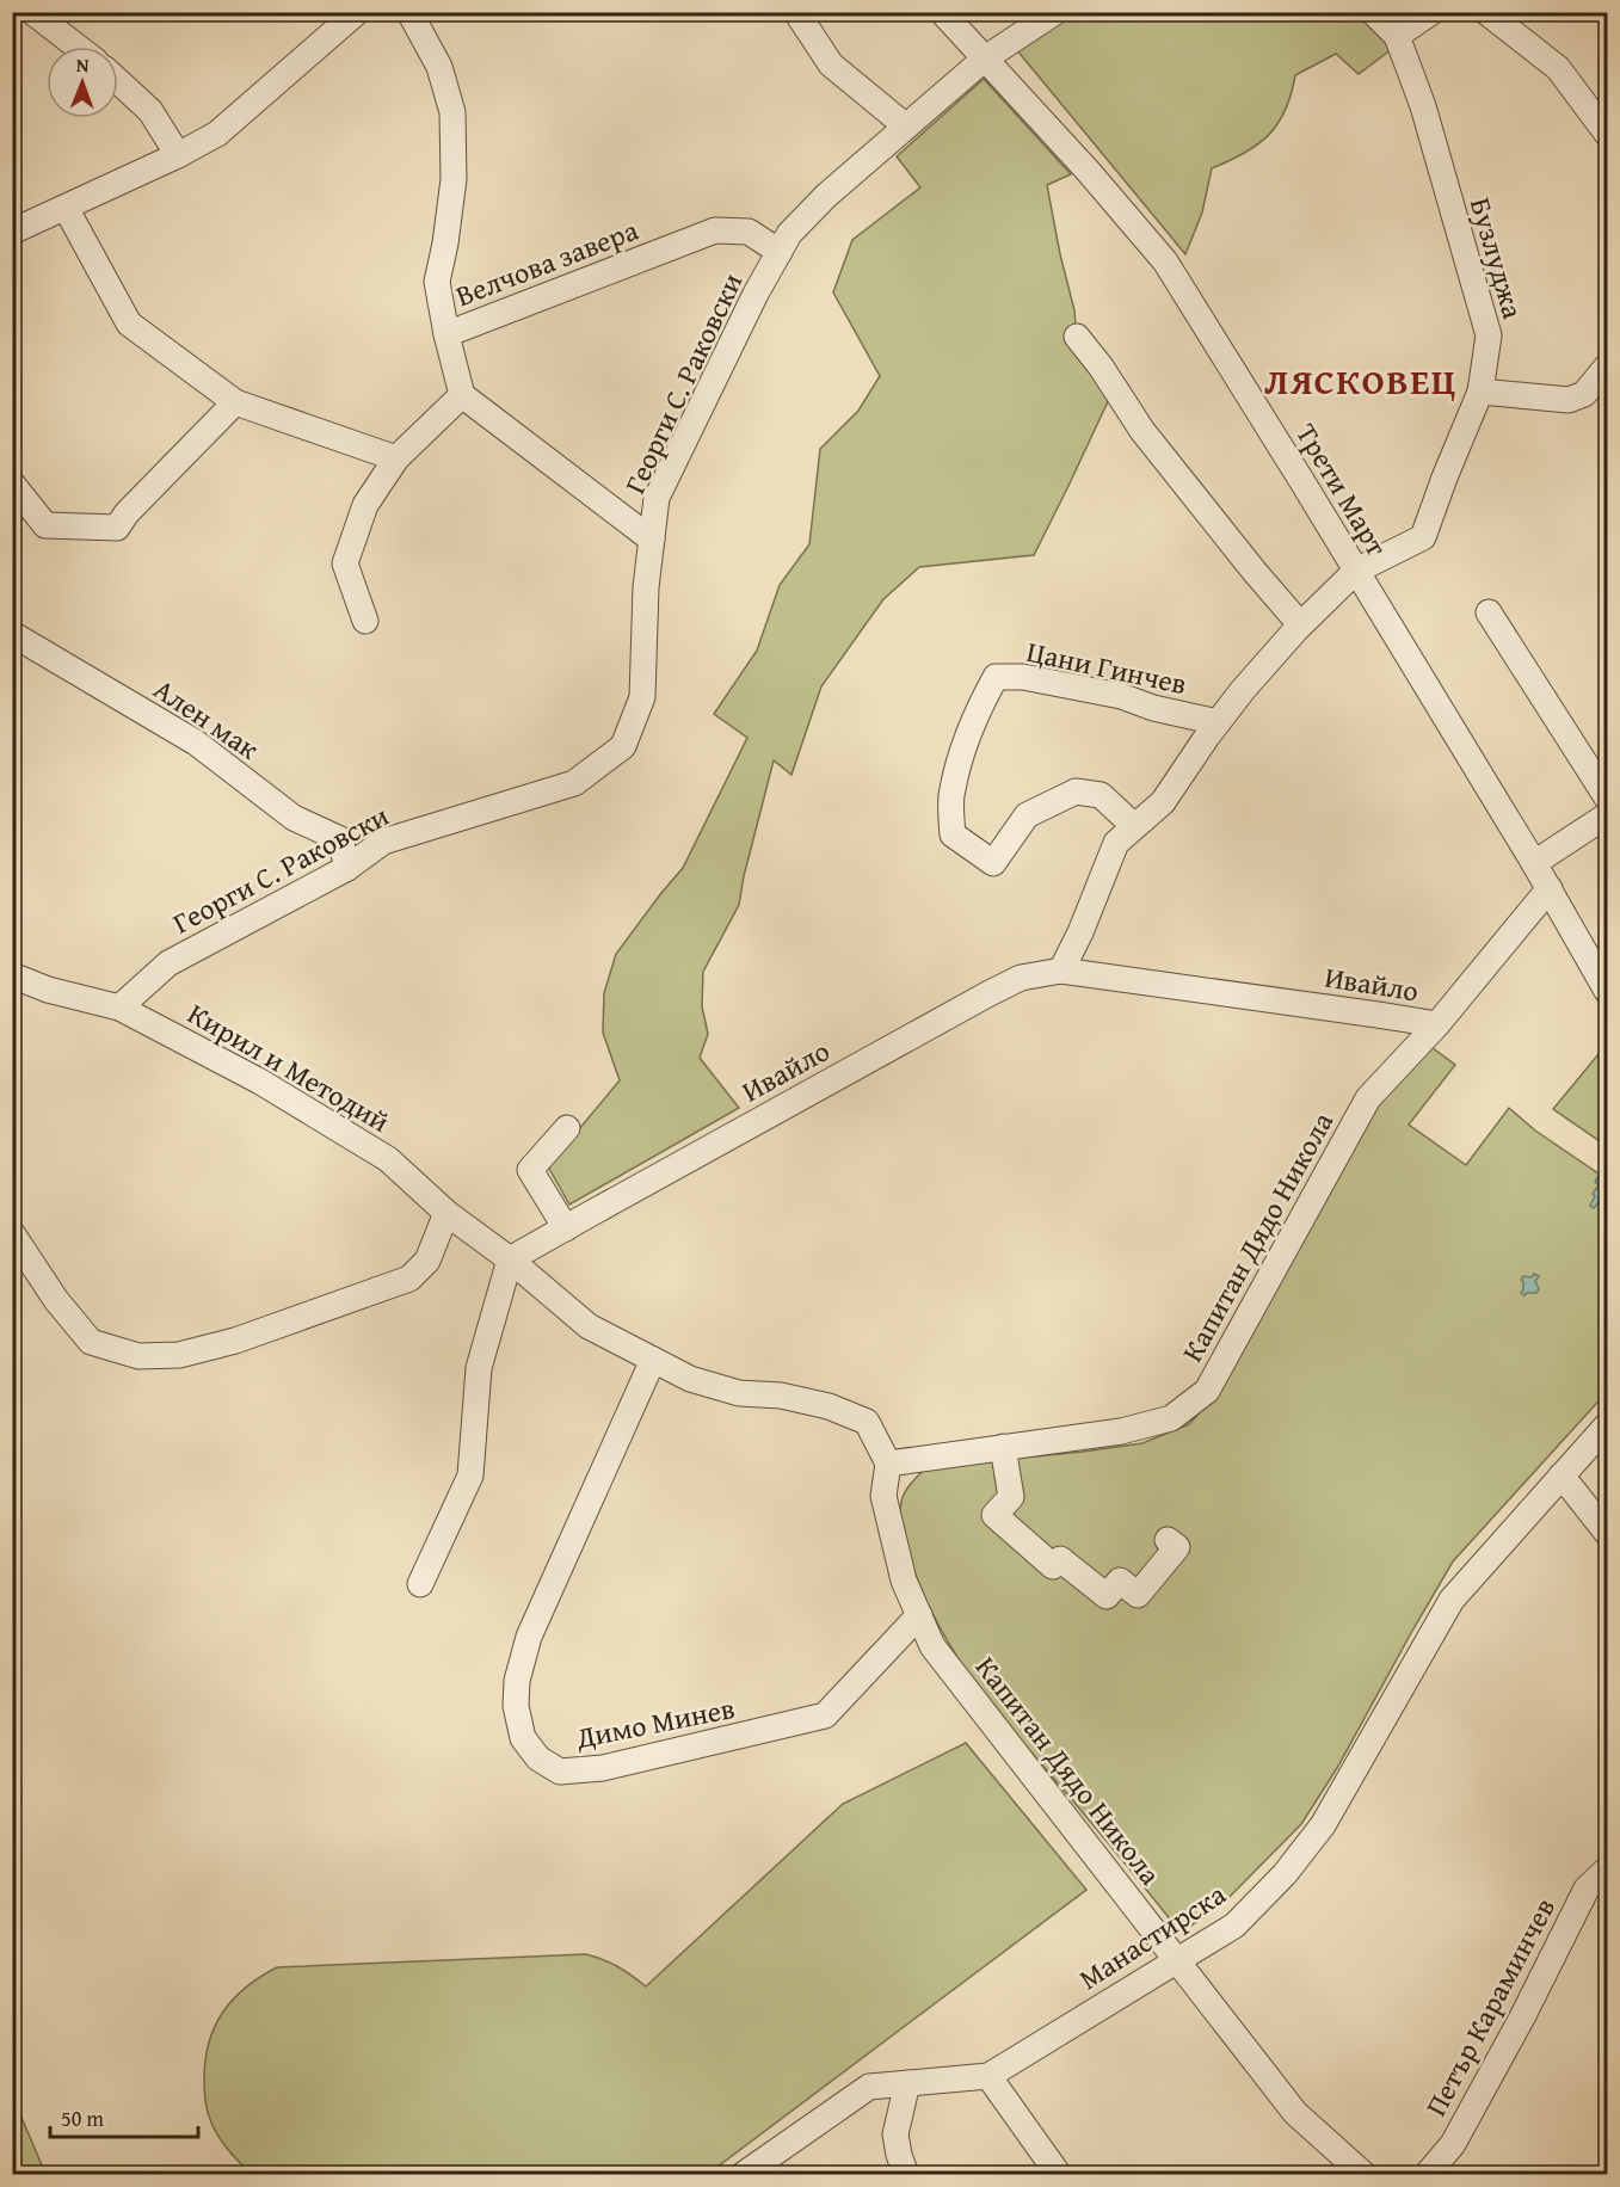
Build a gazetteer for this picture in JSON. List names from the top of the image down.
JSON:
{
  "streets": {
    "street": [
      "Бузлуджа",
      "Велчова завера",
      "Георги С. Раковски",
      "Трети Март",
      "Цани Гинчев",
      "Ален мак",
      "Ивайло",
      "Кирил и Методий",
      "Капитан Дядо Никола",
      "Димо Минев",
      "Манастирска",
      "Петър Караминчев"
    ]
  },
  "crossings": [
    ["Бузлуджа", "Трети Март"],
    ["Бузлуджа", "Цани Гинчев"],
    ["Велчова завера", "Георги С. Раковски"],
    ["Георги С. Раковски", "Трети Март"],
    ["Георги С. Раковски", "Ален мак"],
    ["Георги С. Раковски", "Кирил и Методий"],
    ["Трети Март", "Цани Гинчев"],
    ["Трети Март", "Капитан Дядо Никола"],
    ["Цани Гинчев", "Ивайло"],
    ["Ивайло", "Кирил и Методий"],
    ["Ивайло", "Капитан Дядо Никола"],
    ["Капитан Дядо Никола", "Димо Минев"],
    ["Капитан Дядо Никола", "Манастирска"]
  ],
  "districts": ["ЛЯСКОВЕЦ"],
  "scale_bar": "50 m",
  "north": "top"
}
